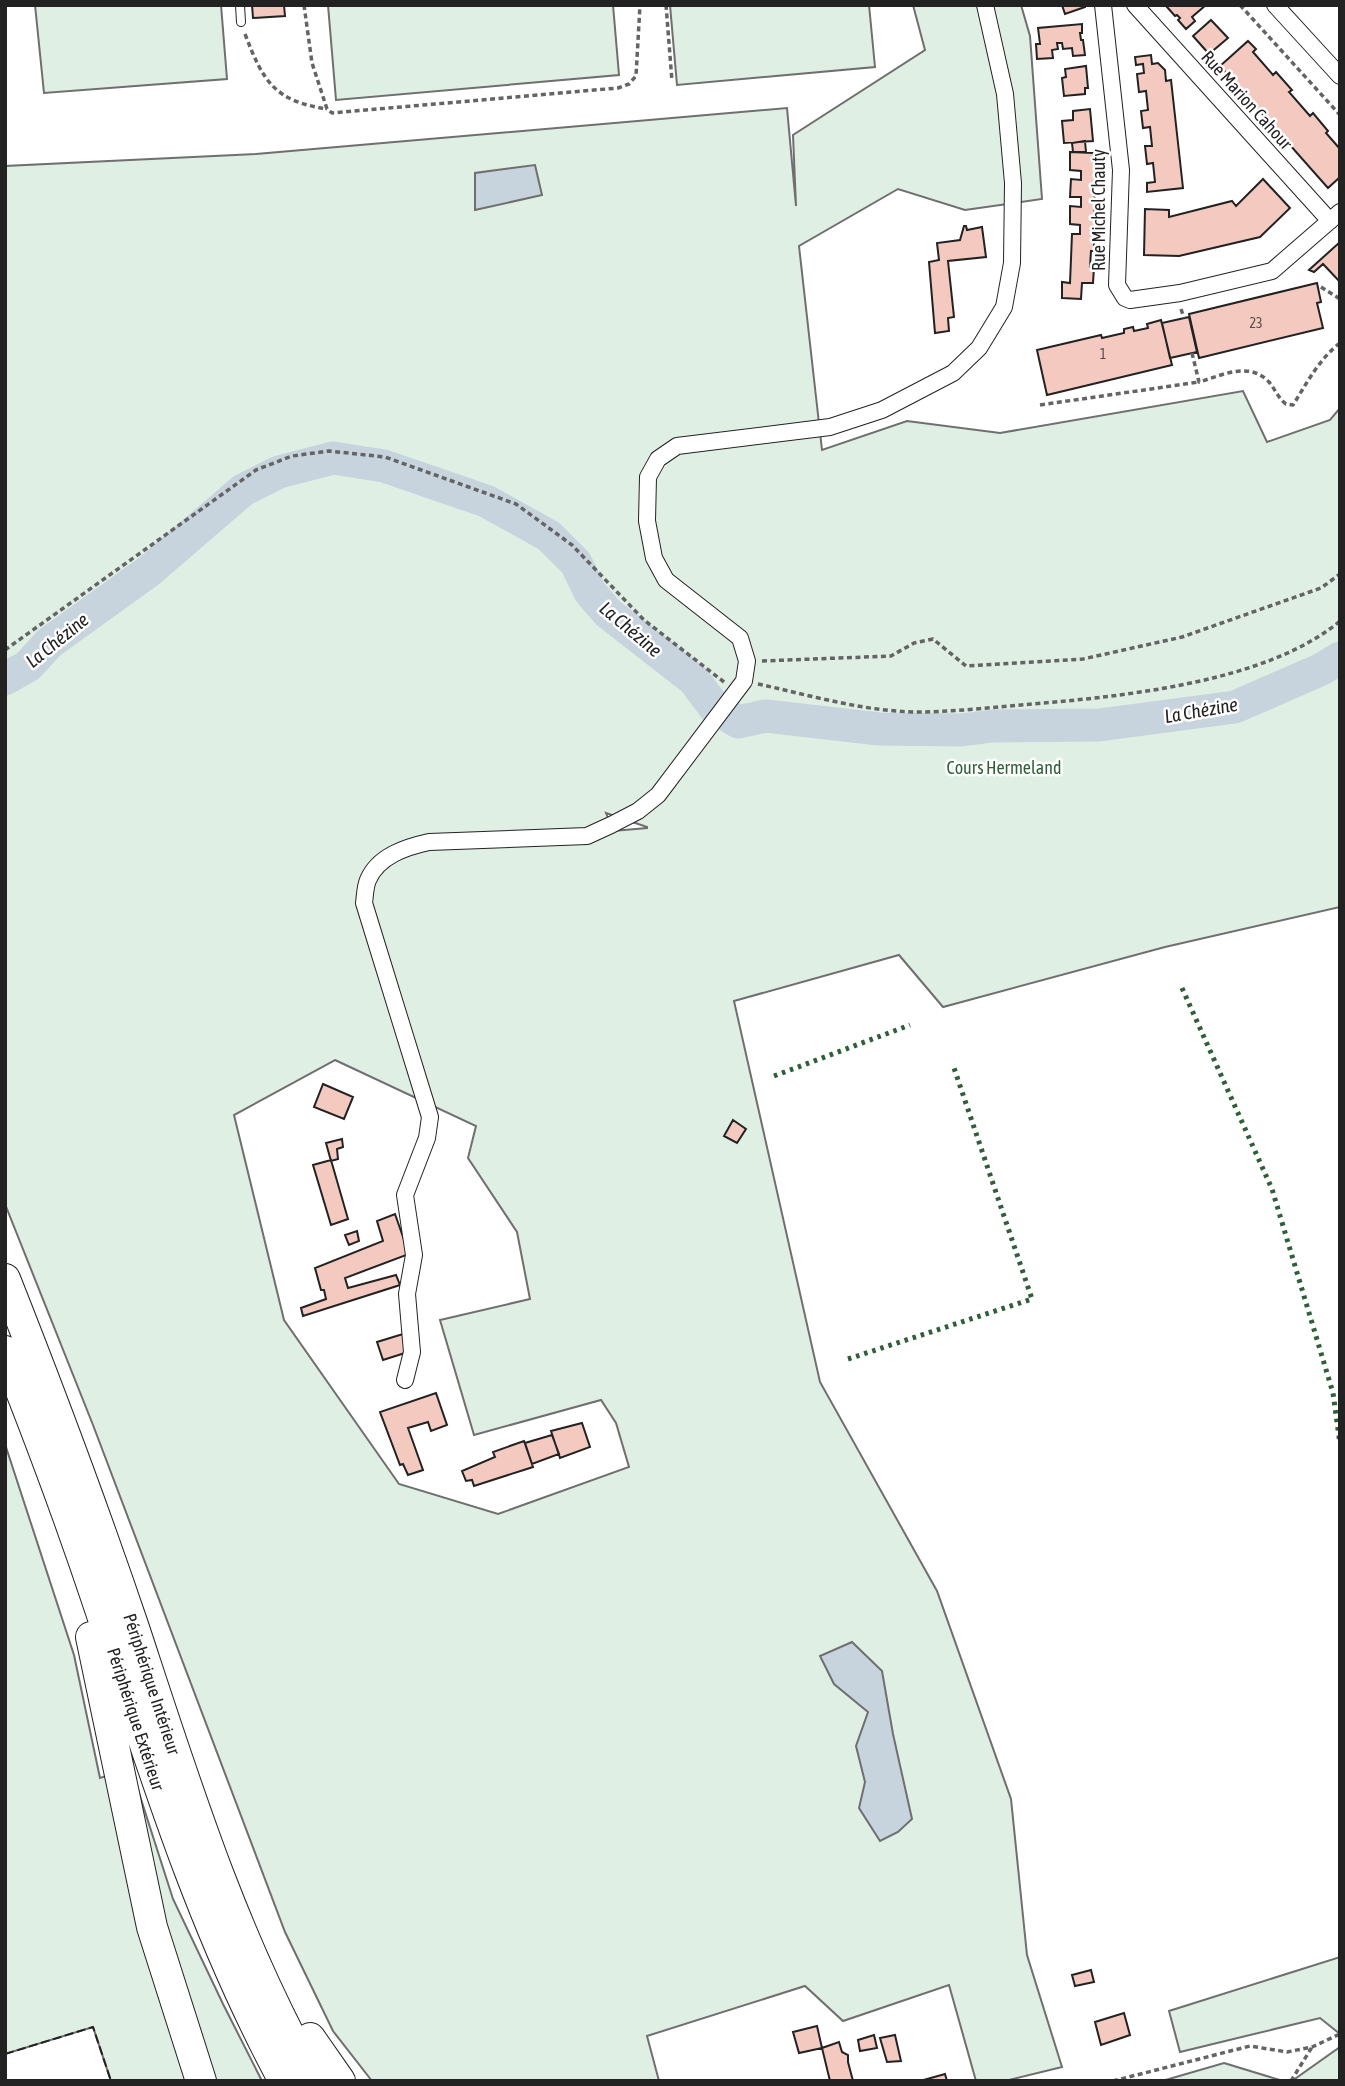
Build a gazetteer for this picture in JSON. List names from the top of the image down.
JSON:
{
  "streets": {
    "highway": ["Périphérique Intérieur", "Périphérique Extérieur"],
    "street": ["Rue Marion Cahour", "Rue Michel Chauty"]
  },
  "crossings": [
    ["Rue Marion Cahour", "Rue Michel Chauty"]
  ],
  "water": ["La Chézine"],
  "parks": ["Cours Hermeland"],
  "house_numbers": ["23", "1"]
}
